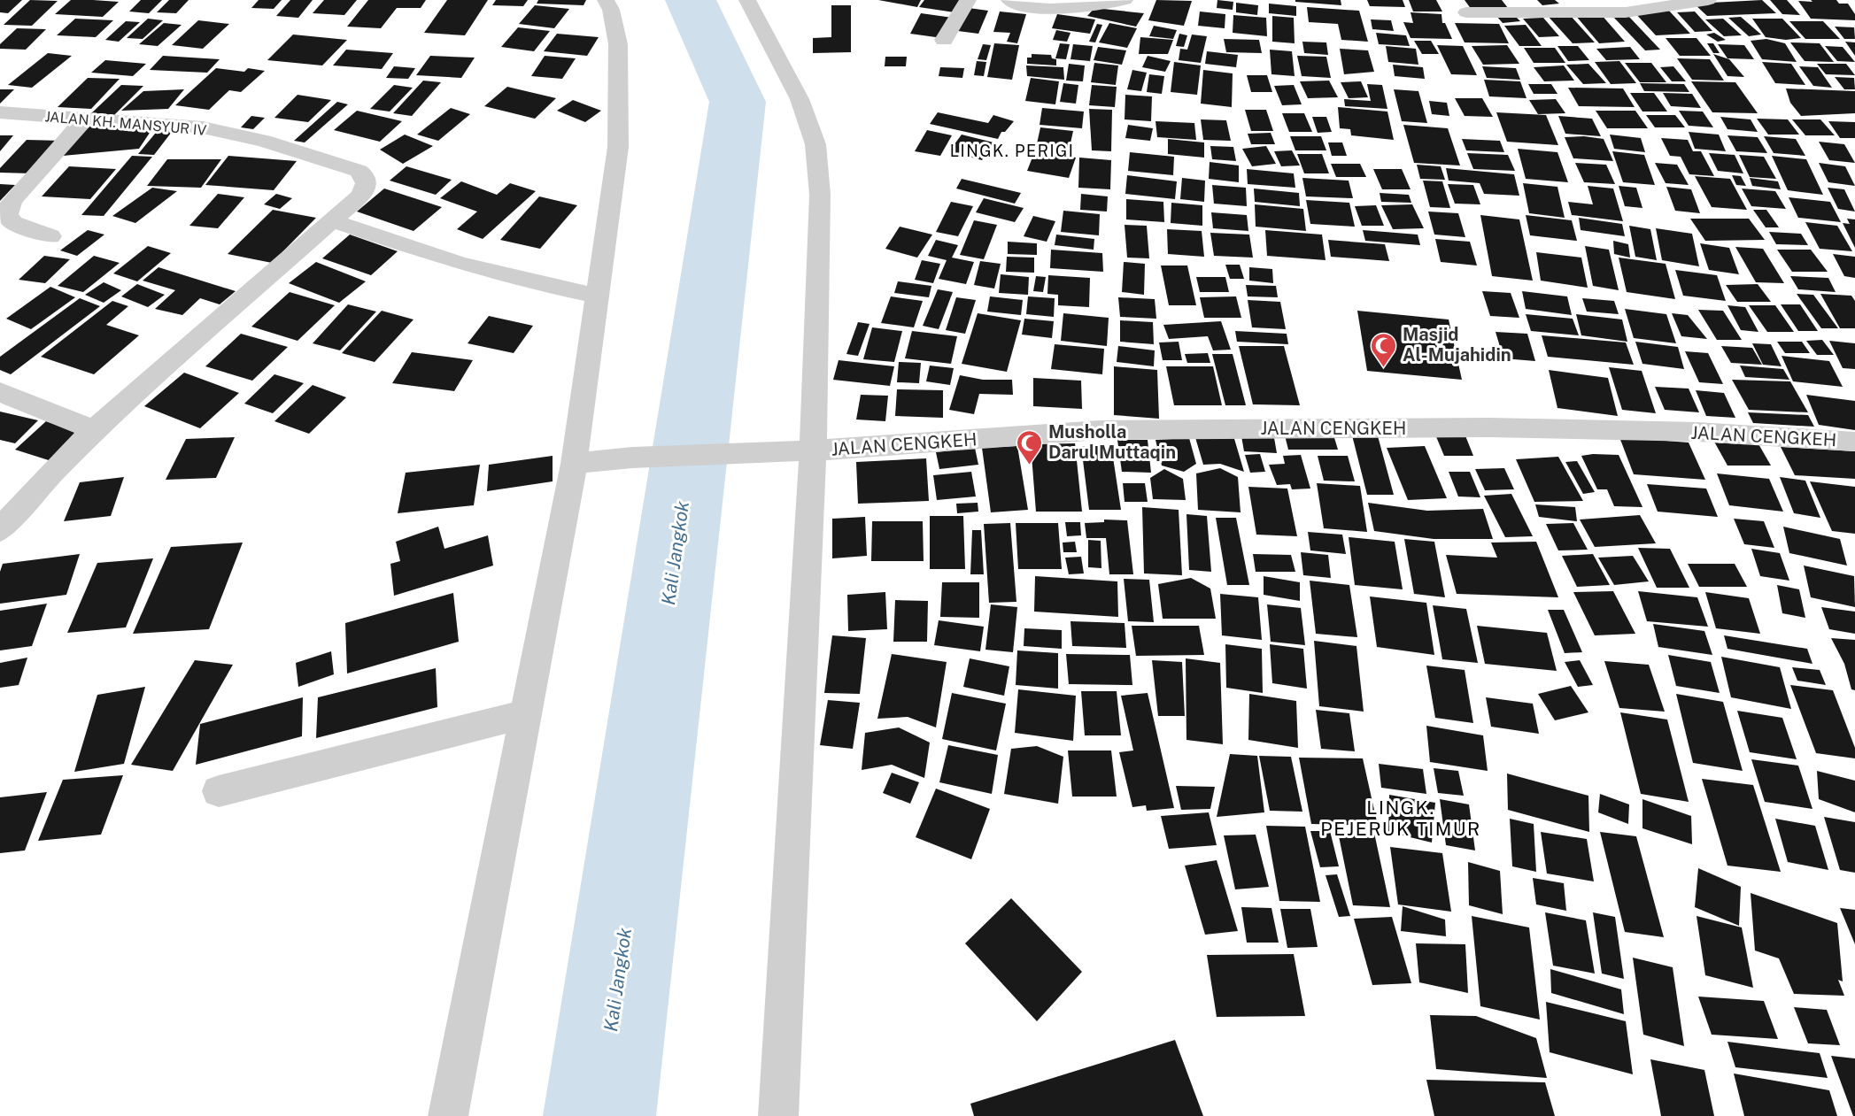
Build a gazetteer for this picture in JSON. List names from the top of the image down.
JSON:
{
  "streets": {
    "street": ["JALAN KH. MANSYUR IV", "JALAN CENGKEH"]
  },
  "districts": ["LINGK. PERIGI", "LINGK. PEJERUK TIMUR"],
  "water": ["Kali Jangkok"],
  "places": {
    "mosque": ["Masjid Al-Mujahidin", "Musholla Darul Muttaqin"]
  }
}
